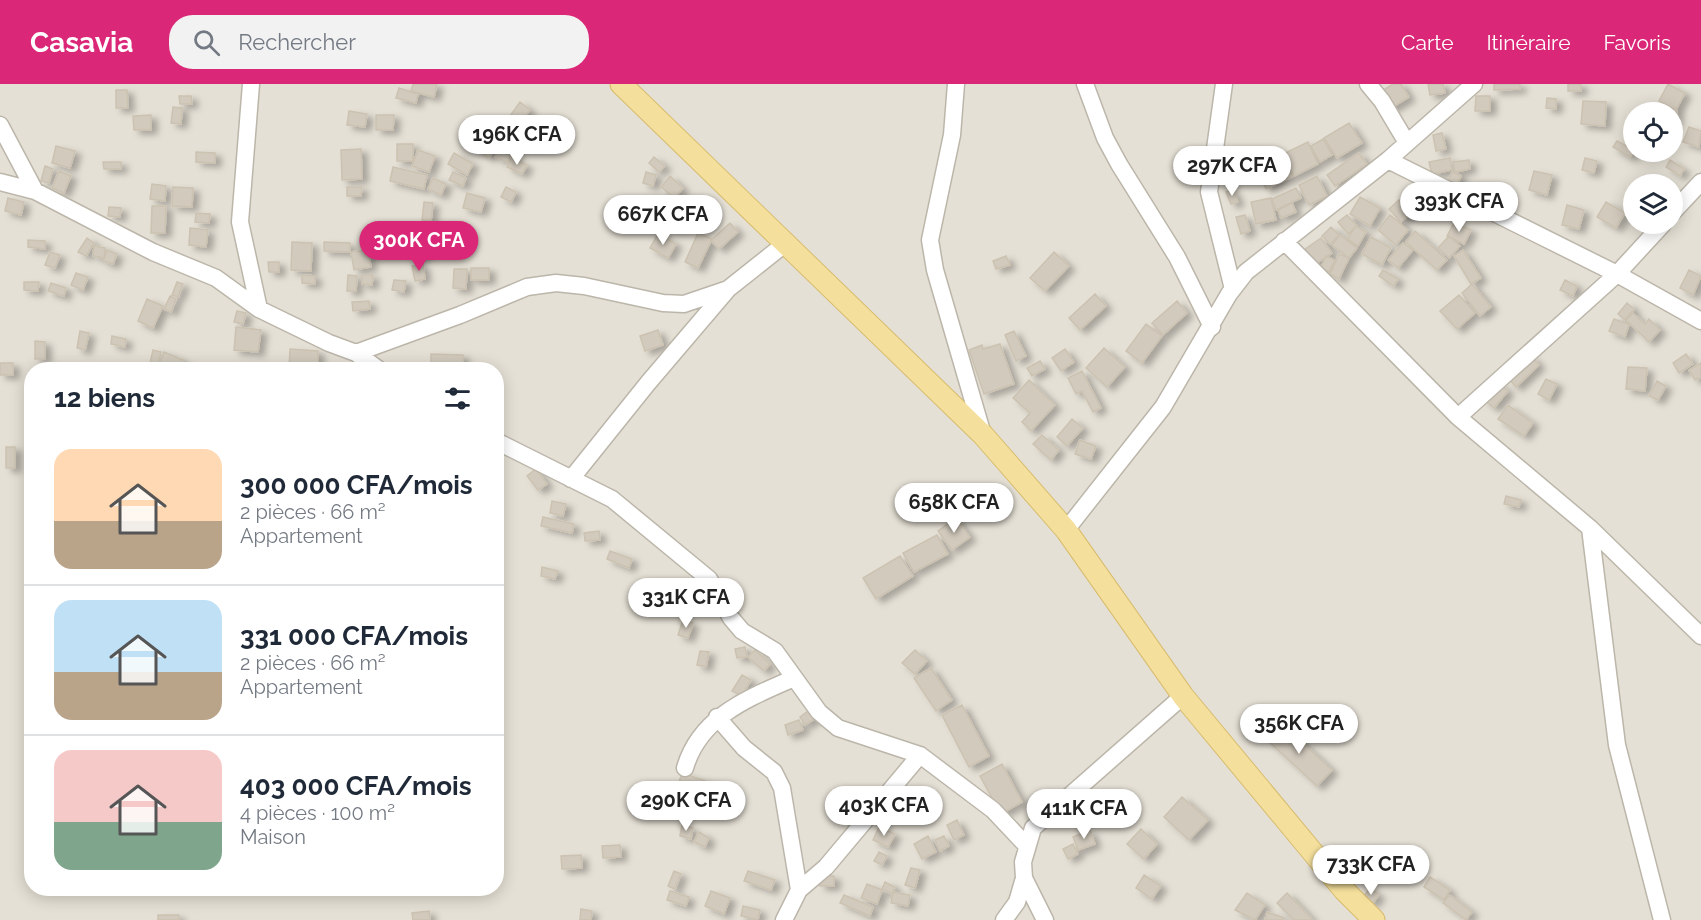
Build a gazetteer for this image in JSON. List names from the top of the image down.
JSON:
{
  "page": {
    "header": "Casavia",
    "search": "Rechercher",
    "nav": ["Carte", "Itinéraire", "Favoris"],
    "price": [
      "196K CFA",
      "297K CFA",
      "393K CFA",
      "667K CFA",
      "300K CFA",
      "658K CFA",
      "331K CFA",
      "356K CFA",
      "290K CFA",
      "403K CFA",
      "411K CFA",
      "733K CFA"
    ],
    "heading": "12 biens",
    "list": [
      {
        "name": "300 000 CFA/mois",
        "note": "2 pièces · 66 m² · Appartement"
      },
      {
        "name": "331 000 CFA/mois",
        "note": "2 pièces · 66 m² · Appartement"
      },
      {
        "name": "403 000 CFA/mois",
        "note": "4 pièces · 100 m² · Maison"
      }
    ]
  }
}
